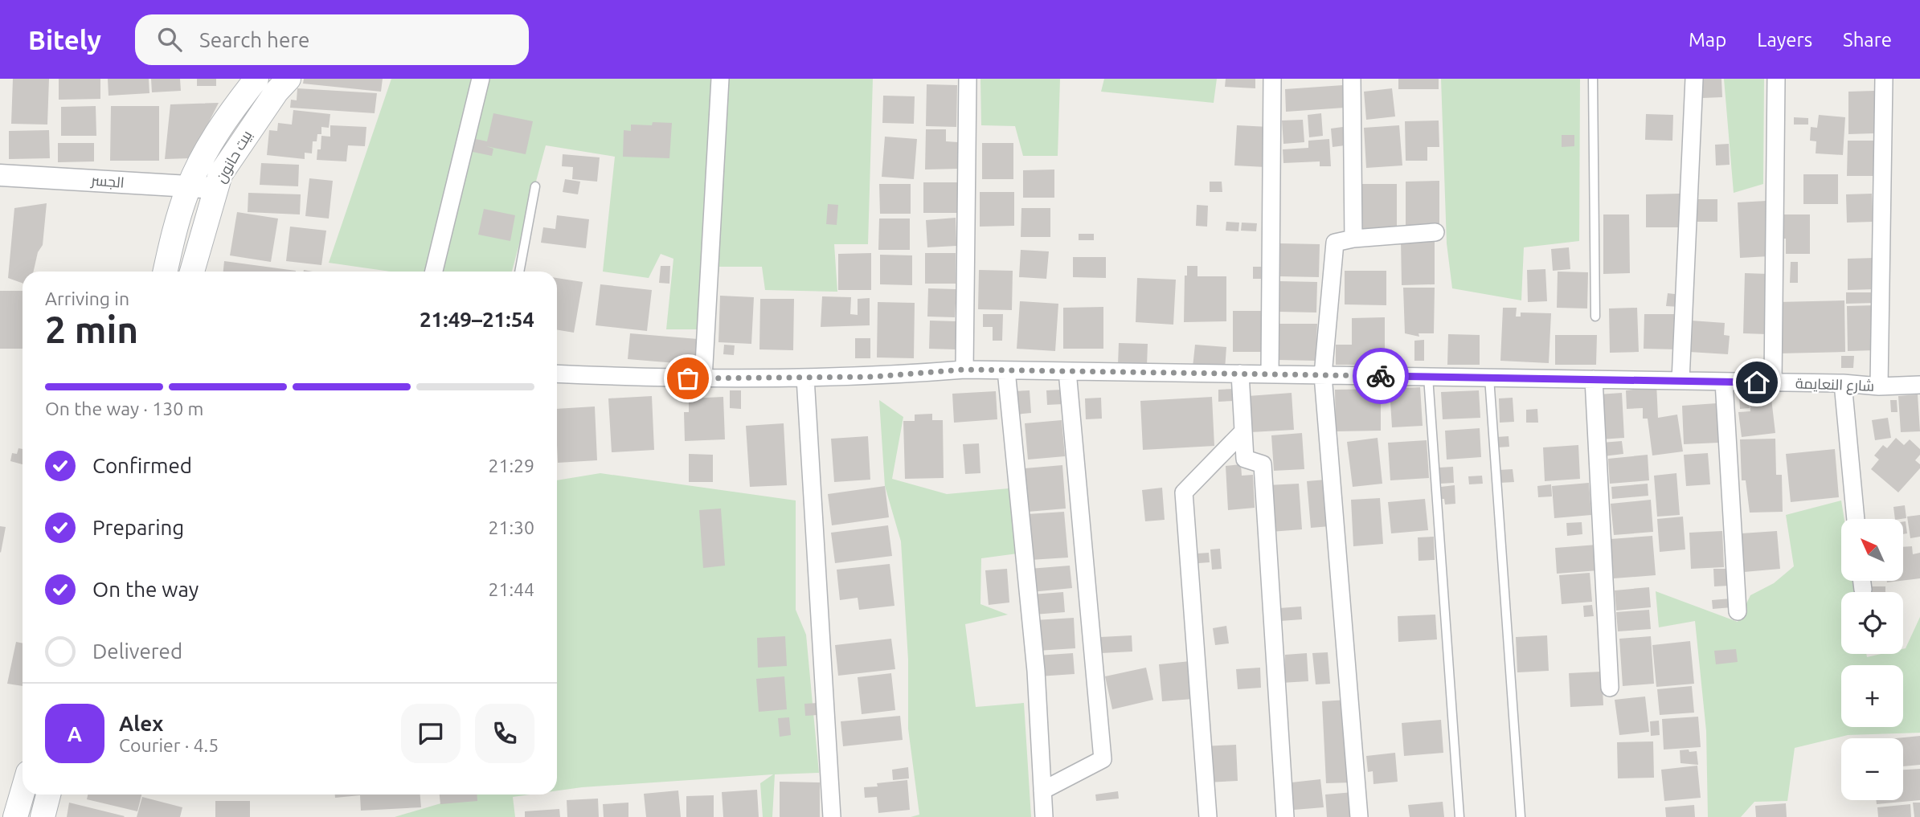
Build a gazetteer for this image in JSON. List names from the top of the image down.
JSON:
{
  "streets": {
    "main road": ["بيت حانون"],
    "street": ["الجسر", "شارع النعايمة"]
  },
  "crossings": [
    ["بيت حانون", "الجسر"]
  ],
  "north": "top left",
  "page": {
    "header": "Bitely",
    "search": "Search here",
    "nav": ["Map", "Layers", "Share"],
    "heading": ["2 min", "Arriving in", "21:49–21:54"],
    "panel": ["Alex", "Courier · 4.5"],
    "bar": "On the way · 130 m",
    "list": [
      ["Confirmed", "21:29"],
      ["Preparing", "21:30"],
      ["On the way", "21:44"],
      "Delivered"
    ],
    "map_buttons": ["+", "−"],
    "round": "A"
  }
}
